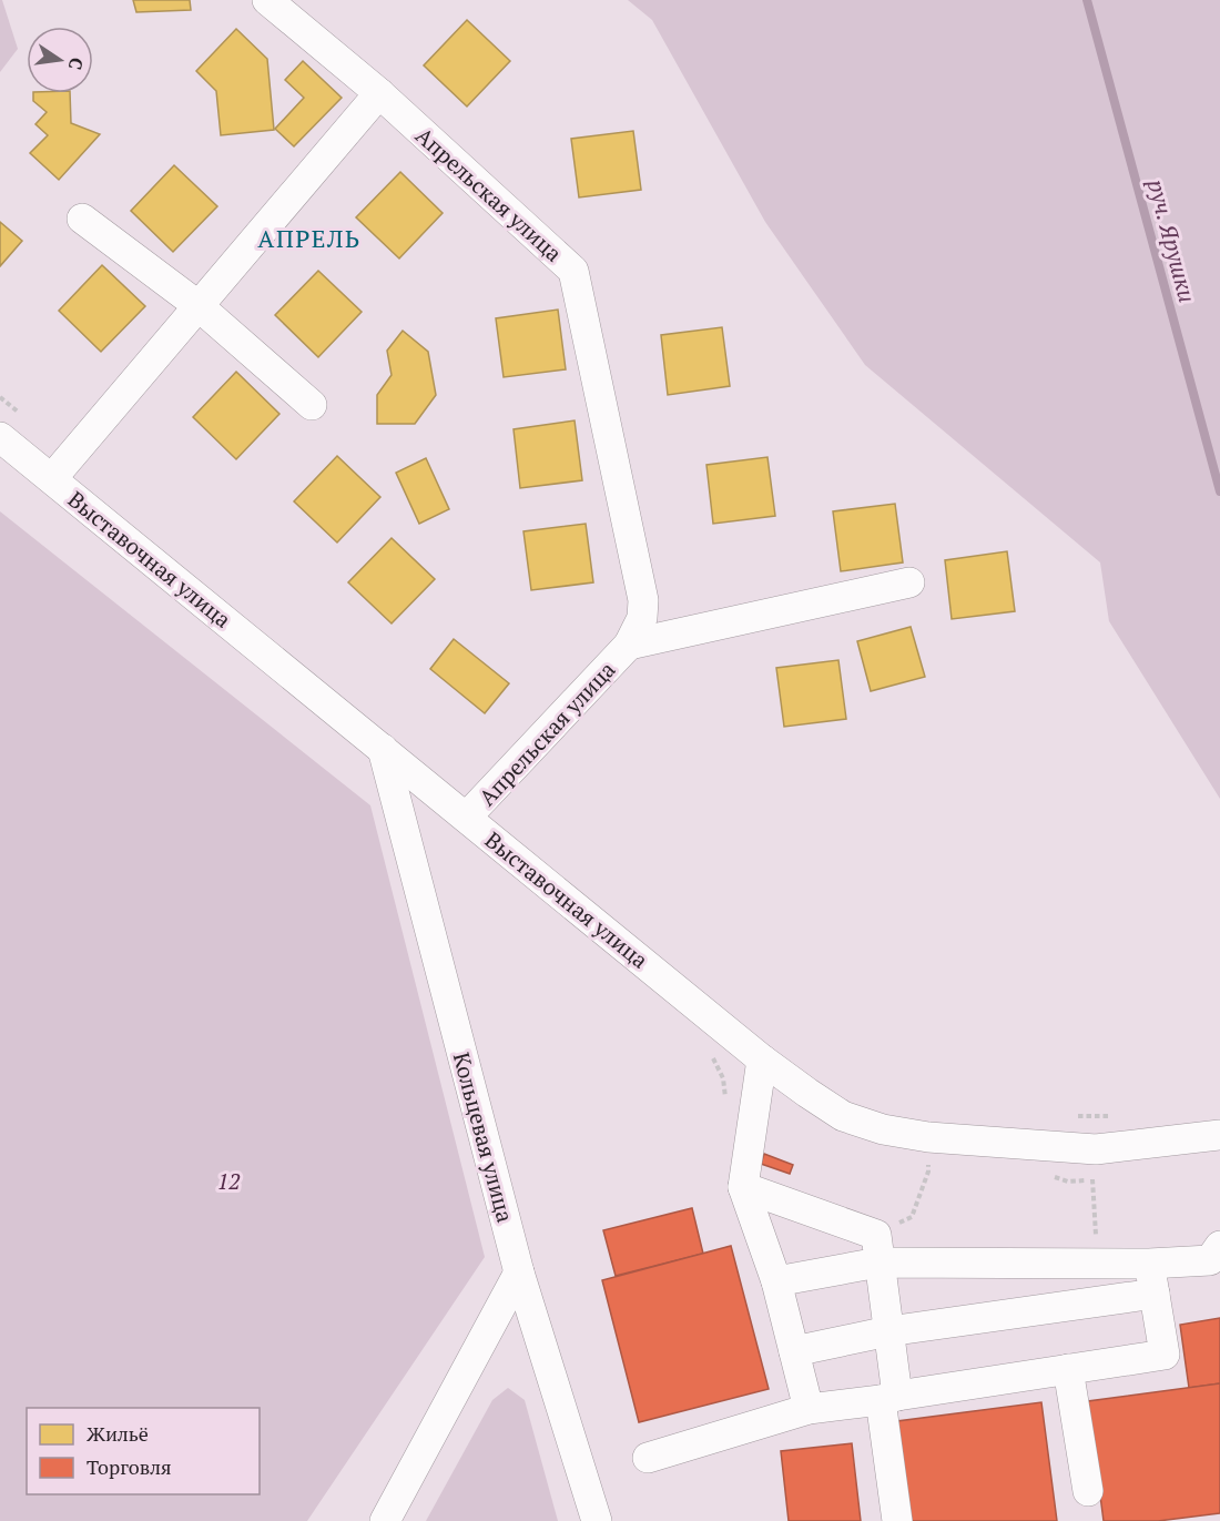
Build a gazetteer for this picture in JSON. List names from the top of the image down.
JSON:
{
  "streets": {
    "street": ["Апрельская улица", "Выставочная улица", "Кольцевая улица"]
  },
  "crossings": [
    ["Апрельская улица", "Выставочная улица"],
    ["Выставочная улица", "Кольцевая улица"]
  ],
  "districts": ["АПРЕЛЬ"],
  "water": ["руч. Ярушки"],
  "parks": ["12"],
  "legend": ["Жильё", "Торговля"],
  "north": "right"
}
